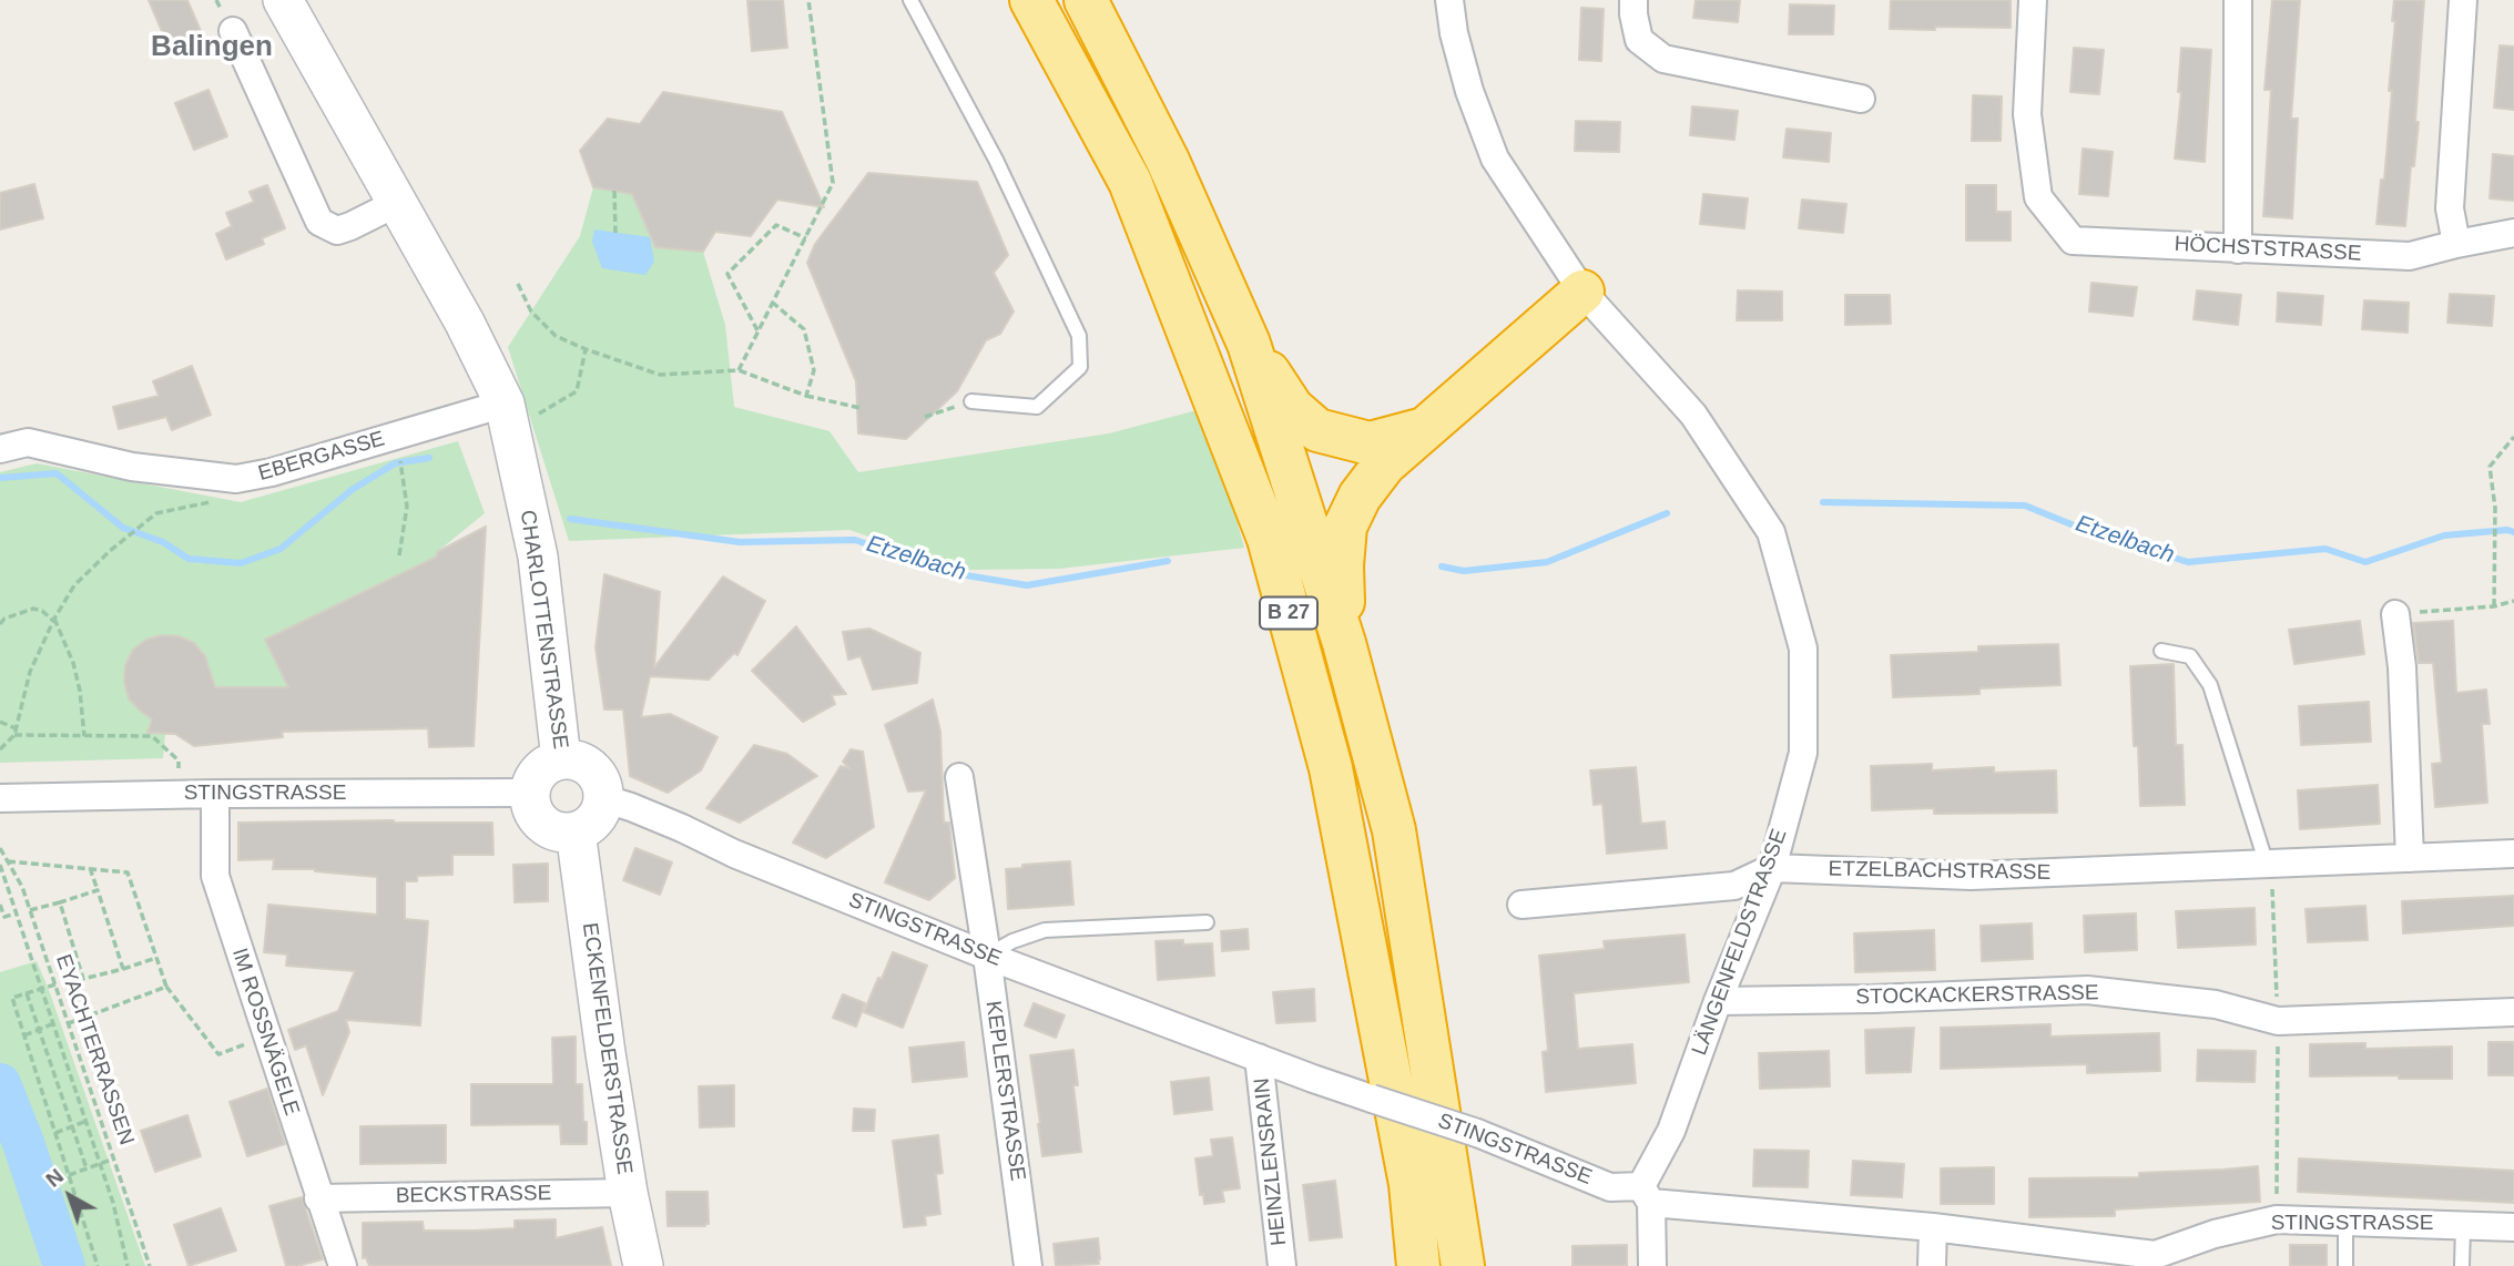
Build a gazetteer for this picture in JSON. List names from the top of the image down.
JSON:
{
  "streets": {
    "highway": ["B 27"],
    "main road": ["CHARLOTTENSTRASSE", "ECKENFELDERSTRASSE"],
    "street": [
      "HÖCHSTSTRASSE",
      "EBERGASSE",
      "STINGSTRASSE",
      "ETZELBACHSTRASSE",
      "LÄNGENFELDSTRASSE",
      "STOCKACKERSTRASSE",
      "IM ROSSNÄGELE",
      "KEPLERSTRASSE",
      "HEINZLENSRAIN",
      "BECKSTRASSE"
    ],
    "path": ["EYACHTERRASSEN"]
  },
  "crossings": [
    ["EBERGASSE", "CHARLOTTENSTRASSE"],
    ["CHARLOTTENSTRASSE", "STINGSTRASSE"],
    ["CHARLOTTENSTRASSE", "ECKENFELDERSTRASSE"],
    ["STINGSTRASSE", "LÄNGENFELDSTRASSE"],
    ["STINGSTRASSE", "IM ROSSNÄGELE"],
    ["STINGSTRASSE", "ECKENFELDERSTRASSE"],
    ["STINGSTRASSE", "KEPLERSTRASSE"],
    ["STINGSTRASSE", "HEINZLENSRAIN"],
    ["ETZELBACHSTRASSE", "LÄNGENFELDSTRASSE"],
    ["LÄNGENFELDSTRASSE", "STOCKACKERSTRASSE"],
    ["IM ROSSNÄGELE", "BECKSTRASSE"],
    ["ECKENFELDERSTRASSE", "BECKSTRASSE"]
  ],
  "districts": ["Balingen"],
  "water": ["Etzelbach"],
  "north": "top left"
}
